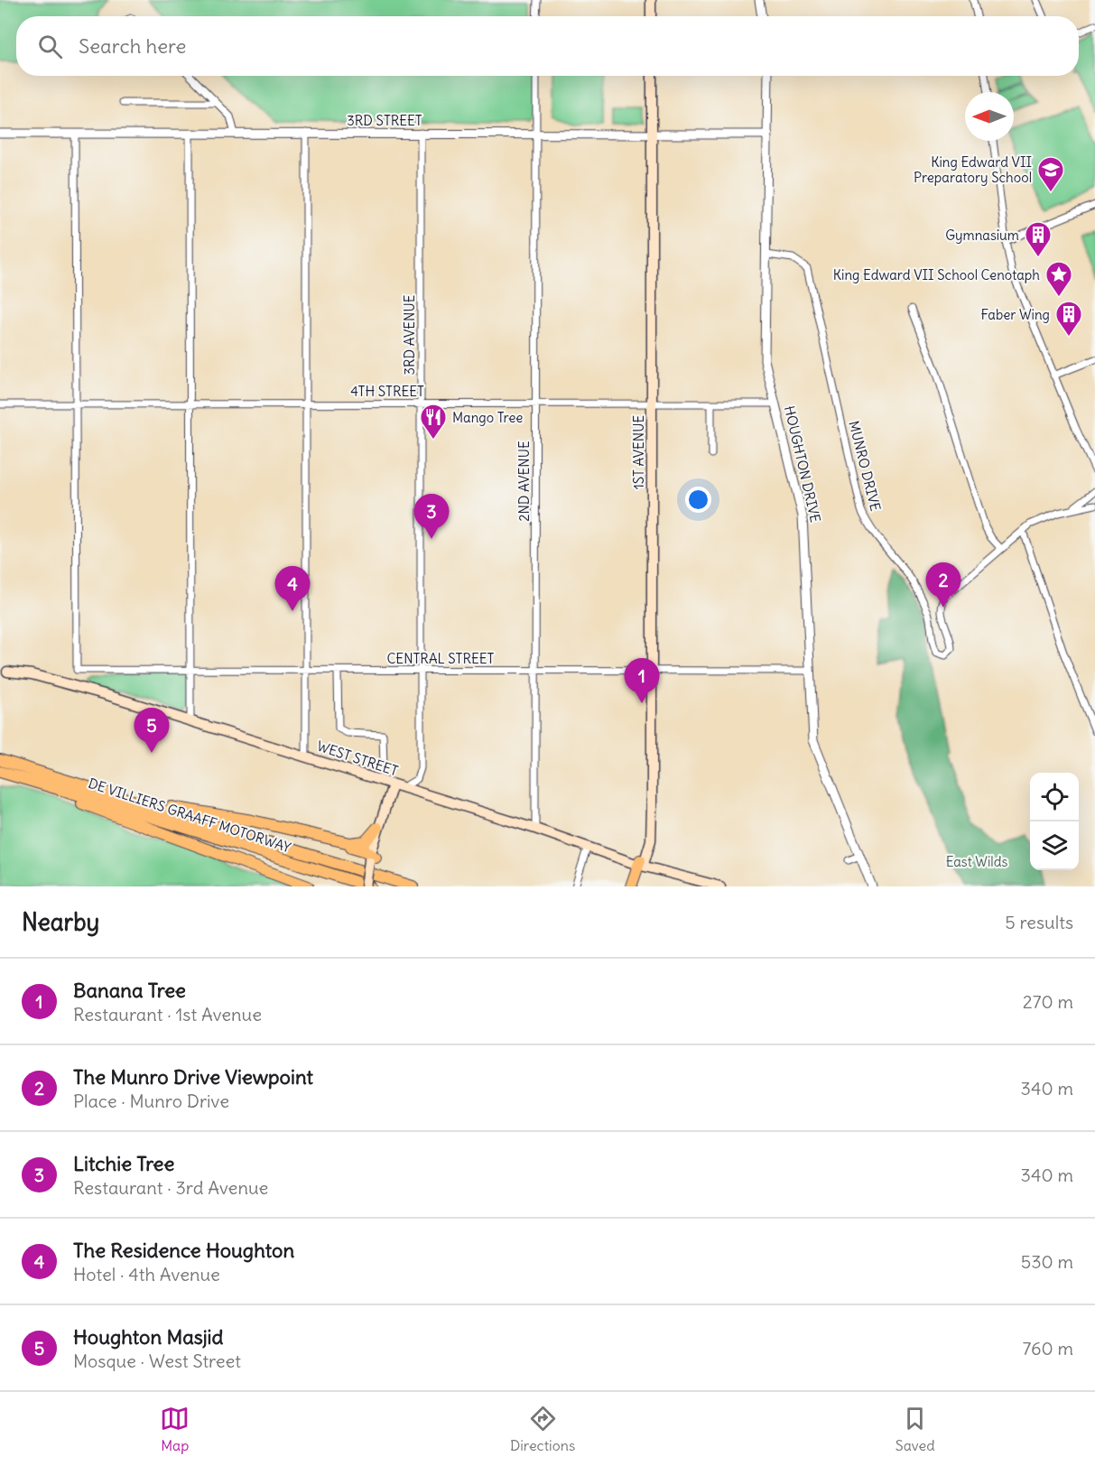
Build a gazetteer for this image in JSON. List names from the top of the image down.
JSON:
{
  "streets": {
    "highway": ["DE VILLIERS GRAAFF MOTORWAY"],
    "main road": ["1ST AVENUE", "WEST STREET"],
    "street": [
      "3RD STREET",
      "3RD AVENUE",
      "4TH STREET",
      "HOUGHTON DRIVE",
      "MUNRO DRIVE",
      "2ND AVENUE",
      "CENTRAL STREET"
    ]
  },
  "crossings": [
    ["3RD STREET", "3RD AVENUE"],
    ["3RD STREET", "1ST AVENUE"],
    ["3RD STREET", "HOUGHTON DRIVE"],
    ["3RD STREET", "2ND AVENUE"],
    ["3RD AVENUE", "4TH STREET"],
    ["3RD AVENUE", "CENTRAL STREET"],
    ["3RD AVENUE", "WEST STREET"],
    ["4TH STREET", "1ST AVENUE"],
    ["4TH STREET", "HOUGHTON DRIVE"],
    ["4TH STREET", "2ND AVENUE"],
    ["4TH STREET", "CENTRAL STREET"],
    ["1ST AVENUE", "CENTRAL STREET"],
    ["1ST AVENUE", "WEST STREET"],
    ["HOUGHTON DRIVE", "MUNRO DRIVE"],
    ["HOUGHTON DRIVE", "CENTRAL STREET"],
    ["2ND AVENUE", "CENTRAL STREET"],
    ["2ND AVENUE", "WEST STREET"]
  ],
  "parks": ["East Wilds"],
  "places": {
    "school or university": ["King Edward VII Preparatory School"],
    "building": ["Gymnasium", "Faber Wing"],
    "place": ["King Edward VII School Cenotaph"],
    "restaurant": ["Mango Tree"]
  },
  "north": "left",
  "page": {
    "search": "Search here",
    "pins": [
      "3",
      "2",
      "4",
      "1",
      "5"
    ],
    "heading": ["Nearby", "5 results"],
    "list": [
      {
        "mark": "1",
        "name": "Banana Tree",
        "note": "Restaurant · 1st Avenue",
        "value": "270 m"
      },
      {
        "mark": "2",
        "name": "The Munro Drive Viewpoint",
        "note": "Place · Munro Drive",
        "value": "340 m"
      },
      {
        "mark": "3",
        "name": "Litchie Tree",
        "note": "Restaurant · 3rd Avenue",
        "value": "340 m"
      },
      {
        "mark": "4",
        "name": "The Residence Houghton",
        "note": "Hotel · 4th Avenue",
        "value": "530 m"
      },
      {
        "mark": "5",
        "name": "Houghton Masjid",
        "note": "Mosque · West Street",
        "value": "760 m"
      }
    ],
    "nav": ["Map", "Directions", "Saved"]
  }
}
